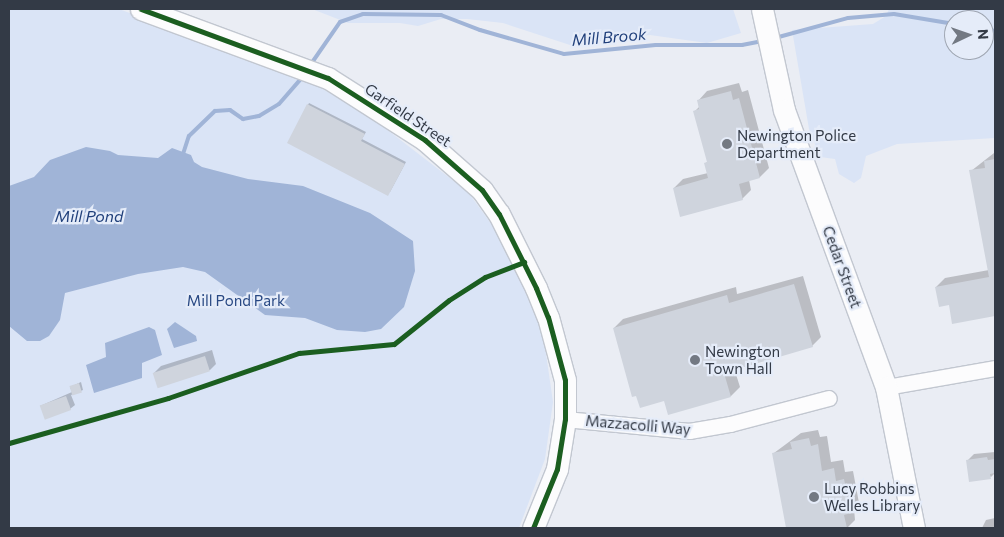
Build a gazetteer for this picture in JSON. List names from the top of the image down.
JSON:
{
  "streets": {
    "street": ["Garfield Street", "Cedar Street", "Mazzacolli Way"]
  },
  "crossings": [
    ["Garfield Street", "Mazzacolli Way"]
  ],
  "water": ["Mill Brook", "Mill Pond"],
  "parks": ["Mill Pond Park"],
  "places": ["Newington Police Department", "Newington Town Hall", "Lucy Robbins Welles Library"],
  "north": "right"
}
